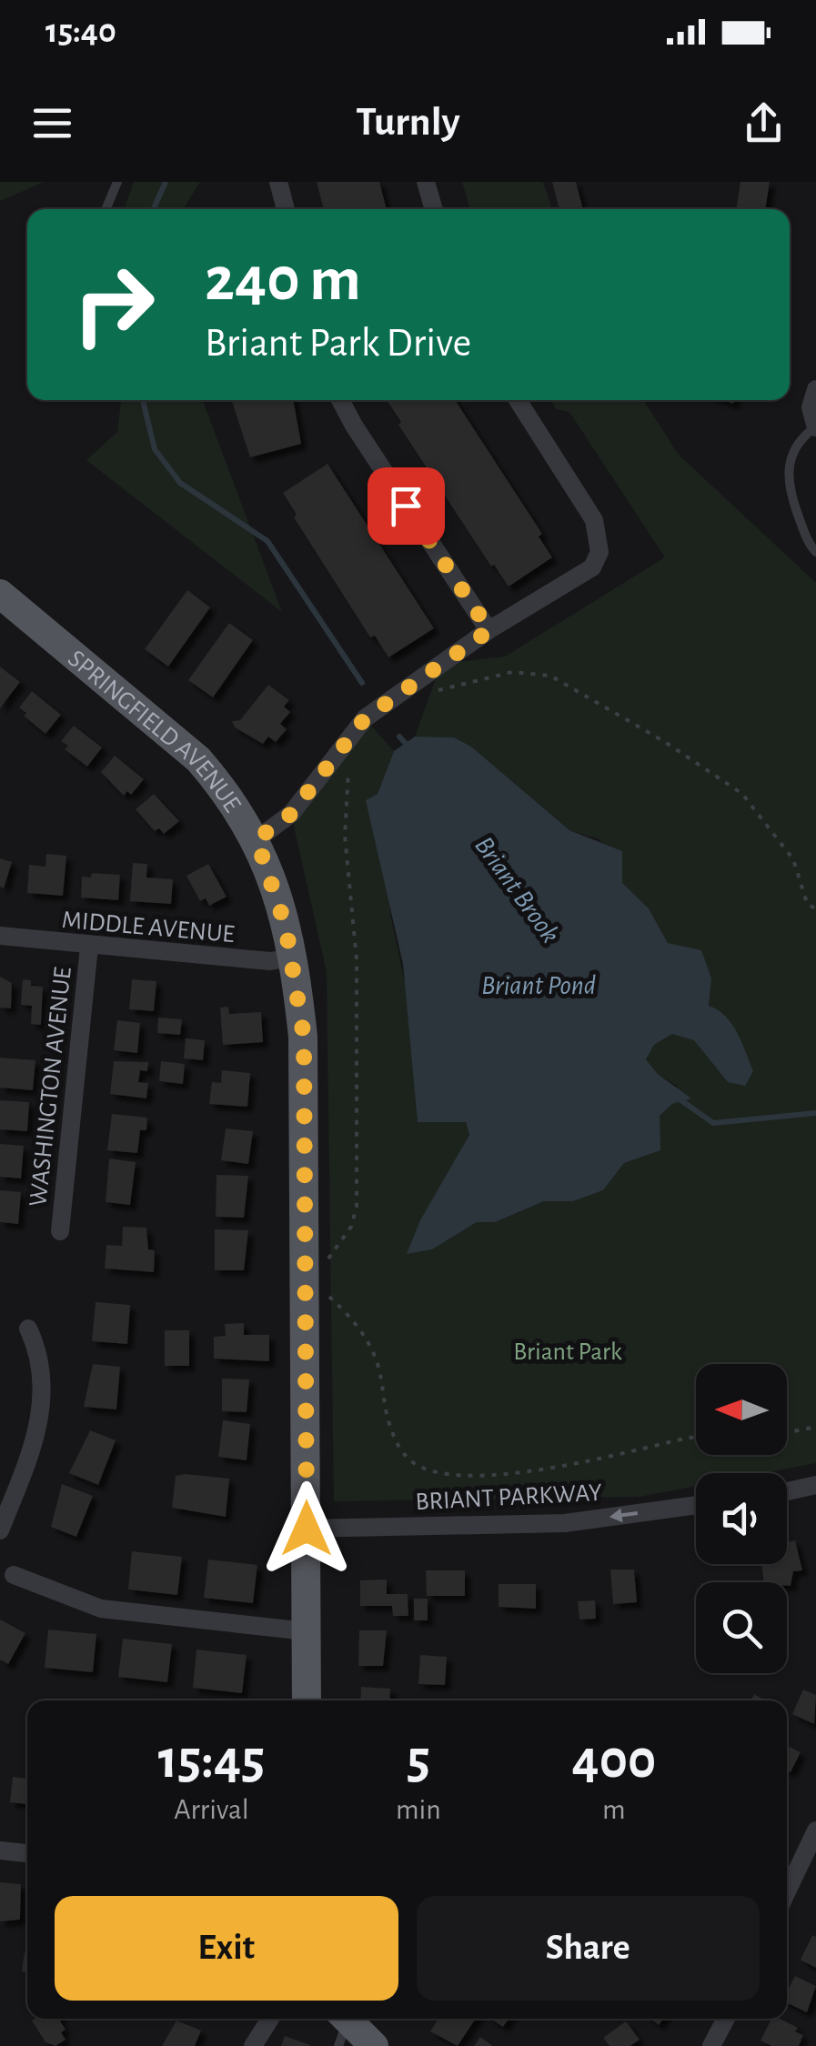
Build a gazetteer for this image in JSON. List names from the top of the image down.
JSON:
{
  "streets": {
    "main road": ["SPRINGFIELD AVENUE"],
    "street": ["MIDDLE AVENUE", "WASHINGTON AVENUE", "BRIANT PARKWAY"]
  },
  "crossings": [
    ["SPRINGFIELD AVENUE", "MIDDLE AVENUE"],
    ["SPRINGFIELD AVENUE", "BRIANT PARKWAY"],
    ["MIDDLE AVENUE", "WASHINGTON AVENUE"]
  ],
  "one_way": ["BRIANT PARKWAY"],
  "water": ["Briant Brook", "Briant Pond"],
  "parks": ["Briant Park"],
  "north": "left",
  "page": {
    "status": "15:40",
    "header": "Turnly",
    "turn": ["240 m", "Briant Park Drive"],
    "eta": [
      "15:45",
      "Arrival",
      "5",
      "min",
      "400",
      "m"
    ],
    "buttons": ["Exit", "Share"]
  }
}
